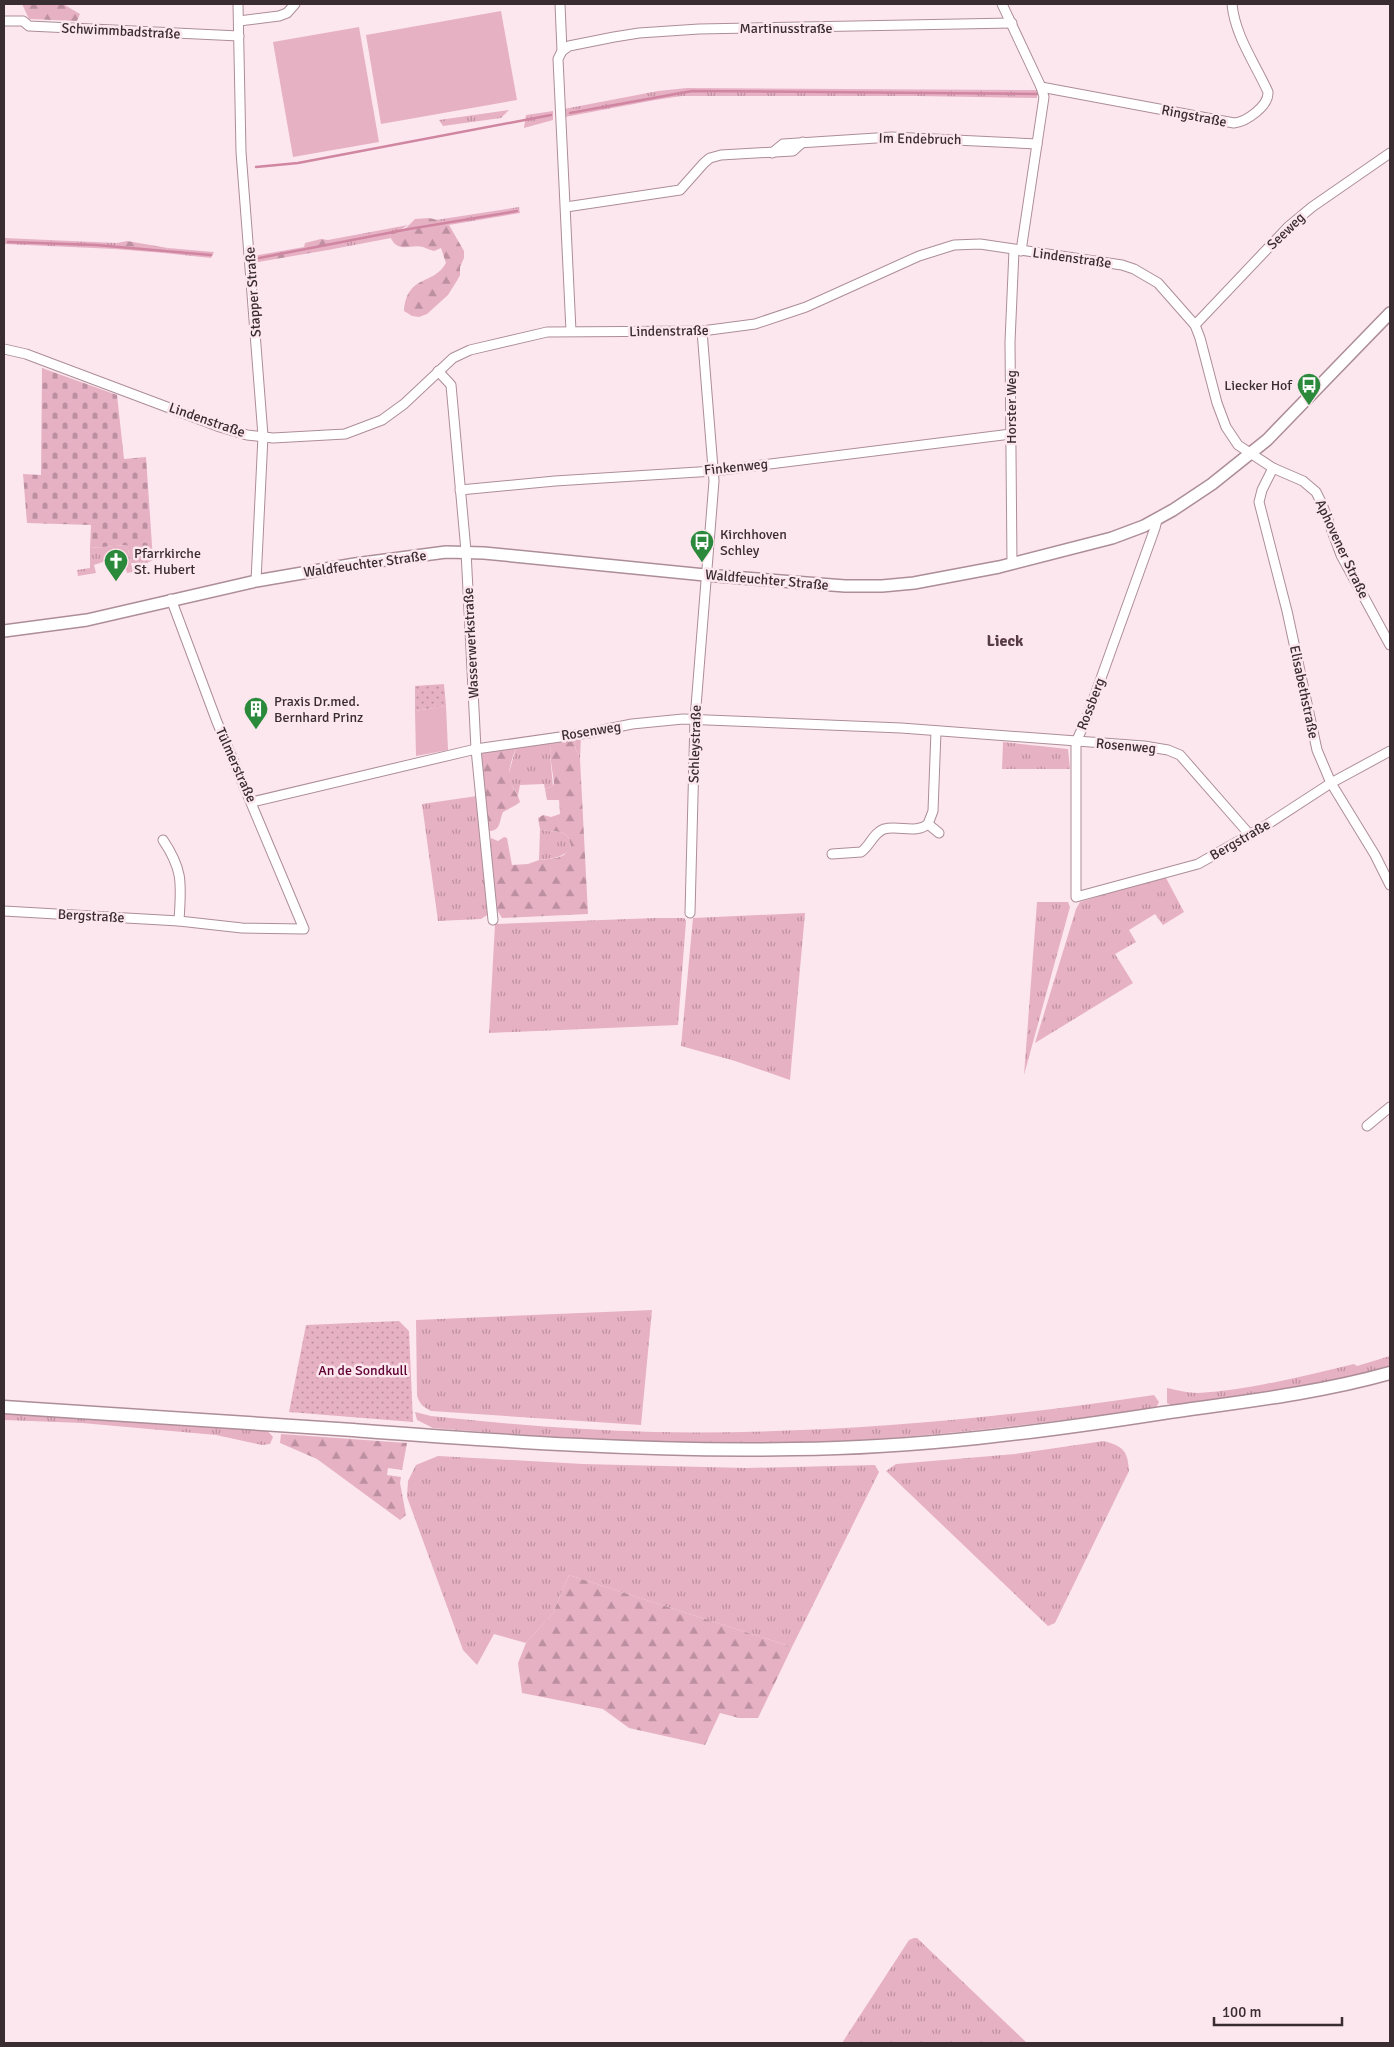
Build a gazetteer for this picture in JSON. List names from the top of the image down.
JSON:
{
  "streets": {
    "street": [
      "Martinusstraße",
      "Schwimmbadstraße",
      "Ringstraße",
      "Im Endebruch",
      "Seeweg",
      "Lindenstraße",
      "Stapper Straße",
      "Horster Weg",
      "Finkenweg",
      "Aphovener Straße",
      "Waldfeuchter Straße",
      "Wasserwerkstraße",
      "Elisabethstraße",
      "Rossberg",
      "Rosenweg",
      "Schleystraße",
      "Tülmerstraße",
      "Bergstraße"
    ]
  },
  "crossings": [
    ["Martinusstraße", "Horster Weg"],
    ["Schwimmbadstraße", "Stapper Straße"],
    ["Ringstraße", "Horster Weg"],
    ["Im Endebruch", "Horster Weg"],
    ["Seeweg", "Lindenstraße"],
    ["Lindenstraße", "Stapper Straße"],
    ["Lindenstraße", "Horster Weg"],
    ["Lindenstraße", "Aphovener Straße"],
    ["Lindenstraße", "Waldfeuchter Straße"],
    ["Lindenstraße", "Wasserwerkstraße"],
    ["Lindenstraße", "Schleystraße"],
    ["Stapper Straße", "Waldfeuchter Straße"],
    ["Horster Weg", "Finkenweg"],
    ["Horster Weg", "Waldfeuchter Straße"],
    ["Finkenweg", "Wasserwerkstraße"],
    ["Finkenweg", "Schleystraße"],
    ["Aphovener Straße", "Waldfeuchter Straße"],
    ["Aphovener Straße", "Elisabethstraße"],
    ["Waldfeuchter Straße", "Wasserwerkstraße"],
    ["Waldfeuchter Straße", "Rossberg"],
    ["Waldfeuchter Straße", "Schleystraße"],
    ["Waldfeuchter Straße", "Tülmerstraße"],
    ["Wasserwerkstraße", "Rosenweg"],
    ["Elisabethstraße", "Bergstraße"],
    ["Rossberg", "Rosenweg"],
    ["Rossberg", "Bergstraße"],
    ["Rosenweg", "Schleystraße"],
    ["Rosenweg", "Tülmerstraße"],
    ["Rosenweg", "Bergstraße"],
    ["Tülmerstraße", "Bergstraße"]
  ],
  "districts": ["Lieck"],
  "parks": ["An de Sondkull"],
  "places": {
    "bus stop": ["Liecker Hof", "Kirchhoven Schley"],
    "church": ["Pfarrkirche St. Hubert"],
    "building": ["Praxis Dr.med. Bernhard Prinz"]
  },
  "scale_bar": "100 m"
}
